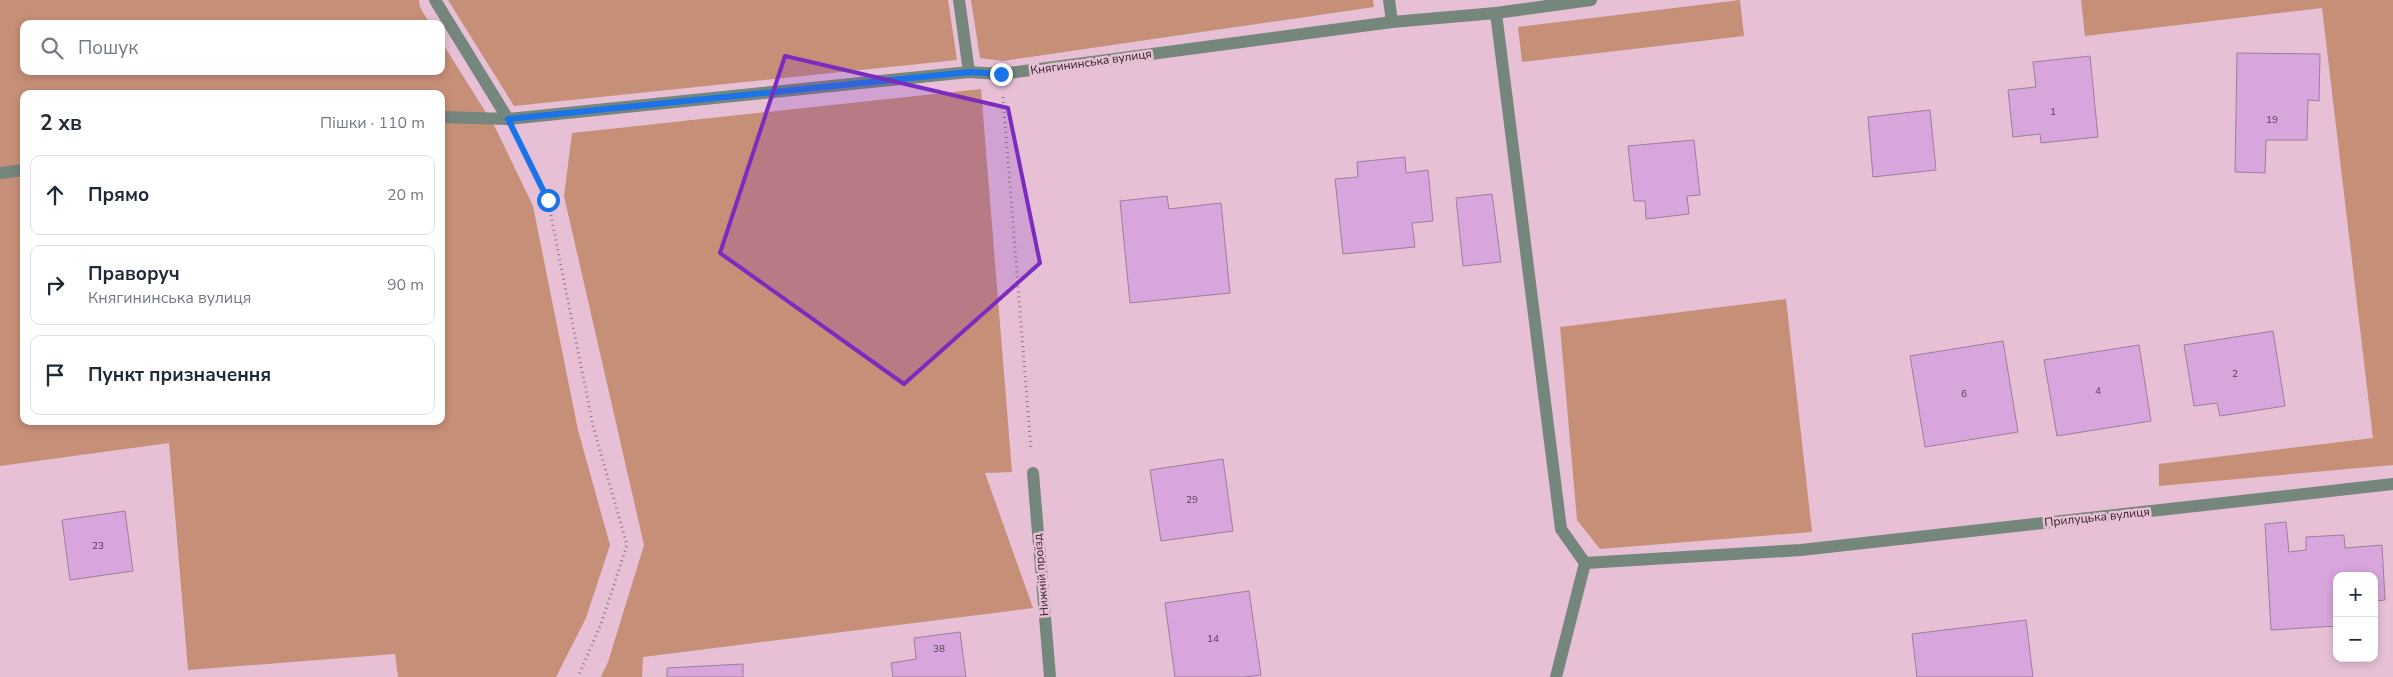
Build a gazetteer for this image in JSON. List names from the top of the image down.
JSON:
{
  "streets": {
    "street": ["Княгининська вулиця", "Прилуцька вулиця", "Нижній проїзд"]
  },
  "house_numbers": [
    "1",
    "19",
    "2",
    "4",
    "6",
    "29",
    "23",
    "14",
    "38"
  ],
  "page": {
    "search": "Пошук",
    "heading": ["2 хв", "Пішки · 110 m"],
    "list": [
      ["Прямо", "20 m"],
      ["Праворуч", "Княгининська вулиця", "90 m"],
      "Пункт призначення"
    ],
    "map_buttons": ["+", "−"]
  }
}
